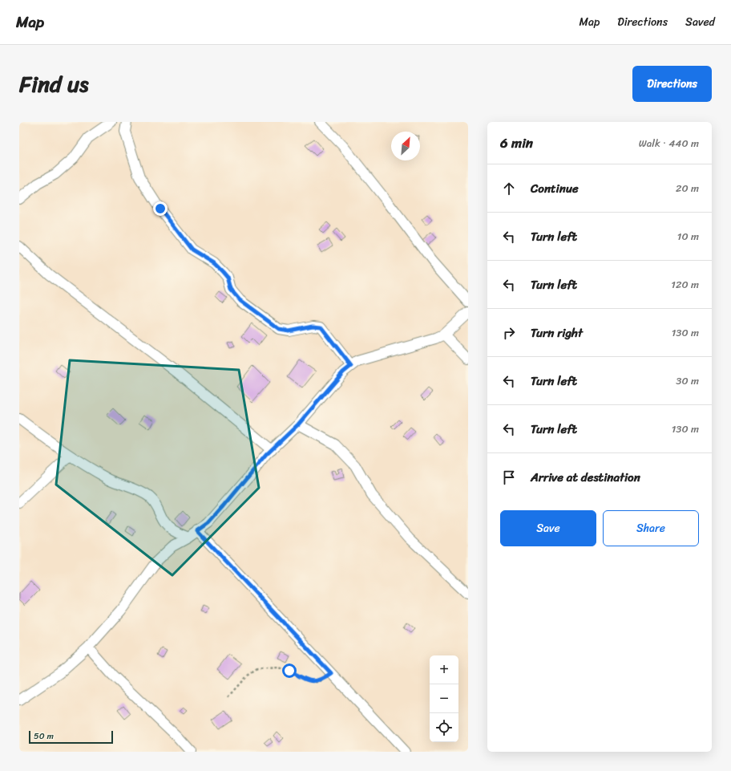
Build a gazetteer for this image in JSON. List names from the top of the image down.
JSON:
{
  "scale_bar": "50 m",
  "north": "top right",
  "page": {
    "header": "Map",
    "nav": ["Map", "Directions", "Saved"],
    "title": "Find us",
    "buttons": [
      "Directions",
      ["Save", "Share"]
    ],
    "heading": ["6 min", "Walk · 440 m"],
    "list": [
      ["Continue", "20 m"],
      ["Turn left", "10 m"],
      ["Turn left", "120 m"],
      ["Turn right", "130 m"],
      ["Turn left", "30 m"],
      ["Turn left", "130 m"],
      "Arrive at destination"
    ],
    "map_buttons": ["+", "−"],
    "scale": "50 m"
  }
}
